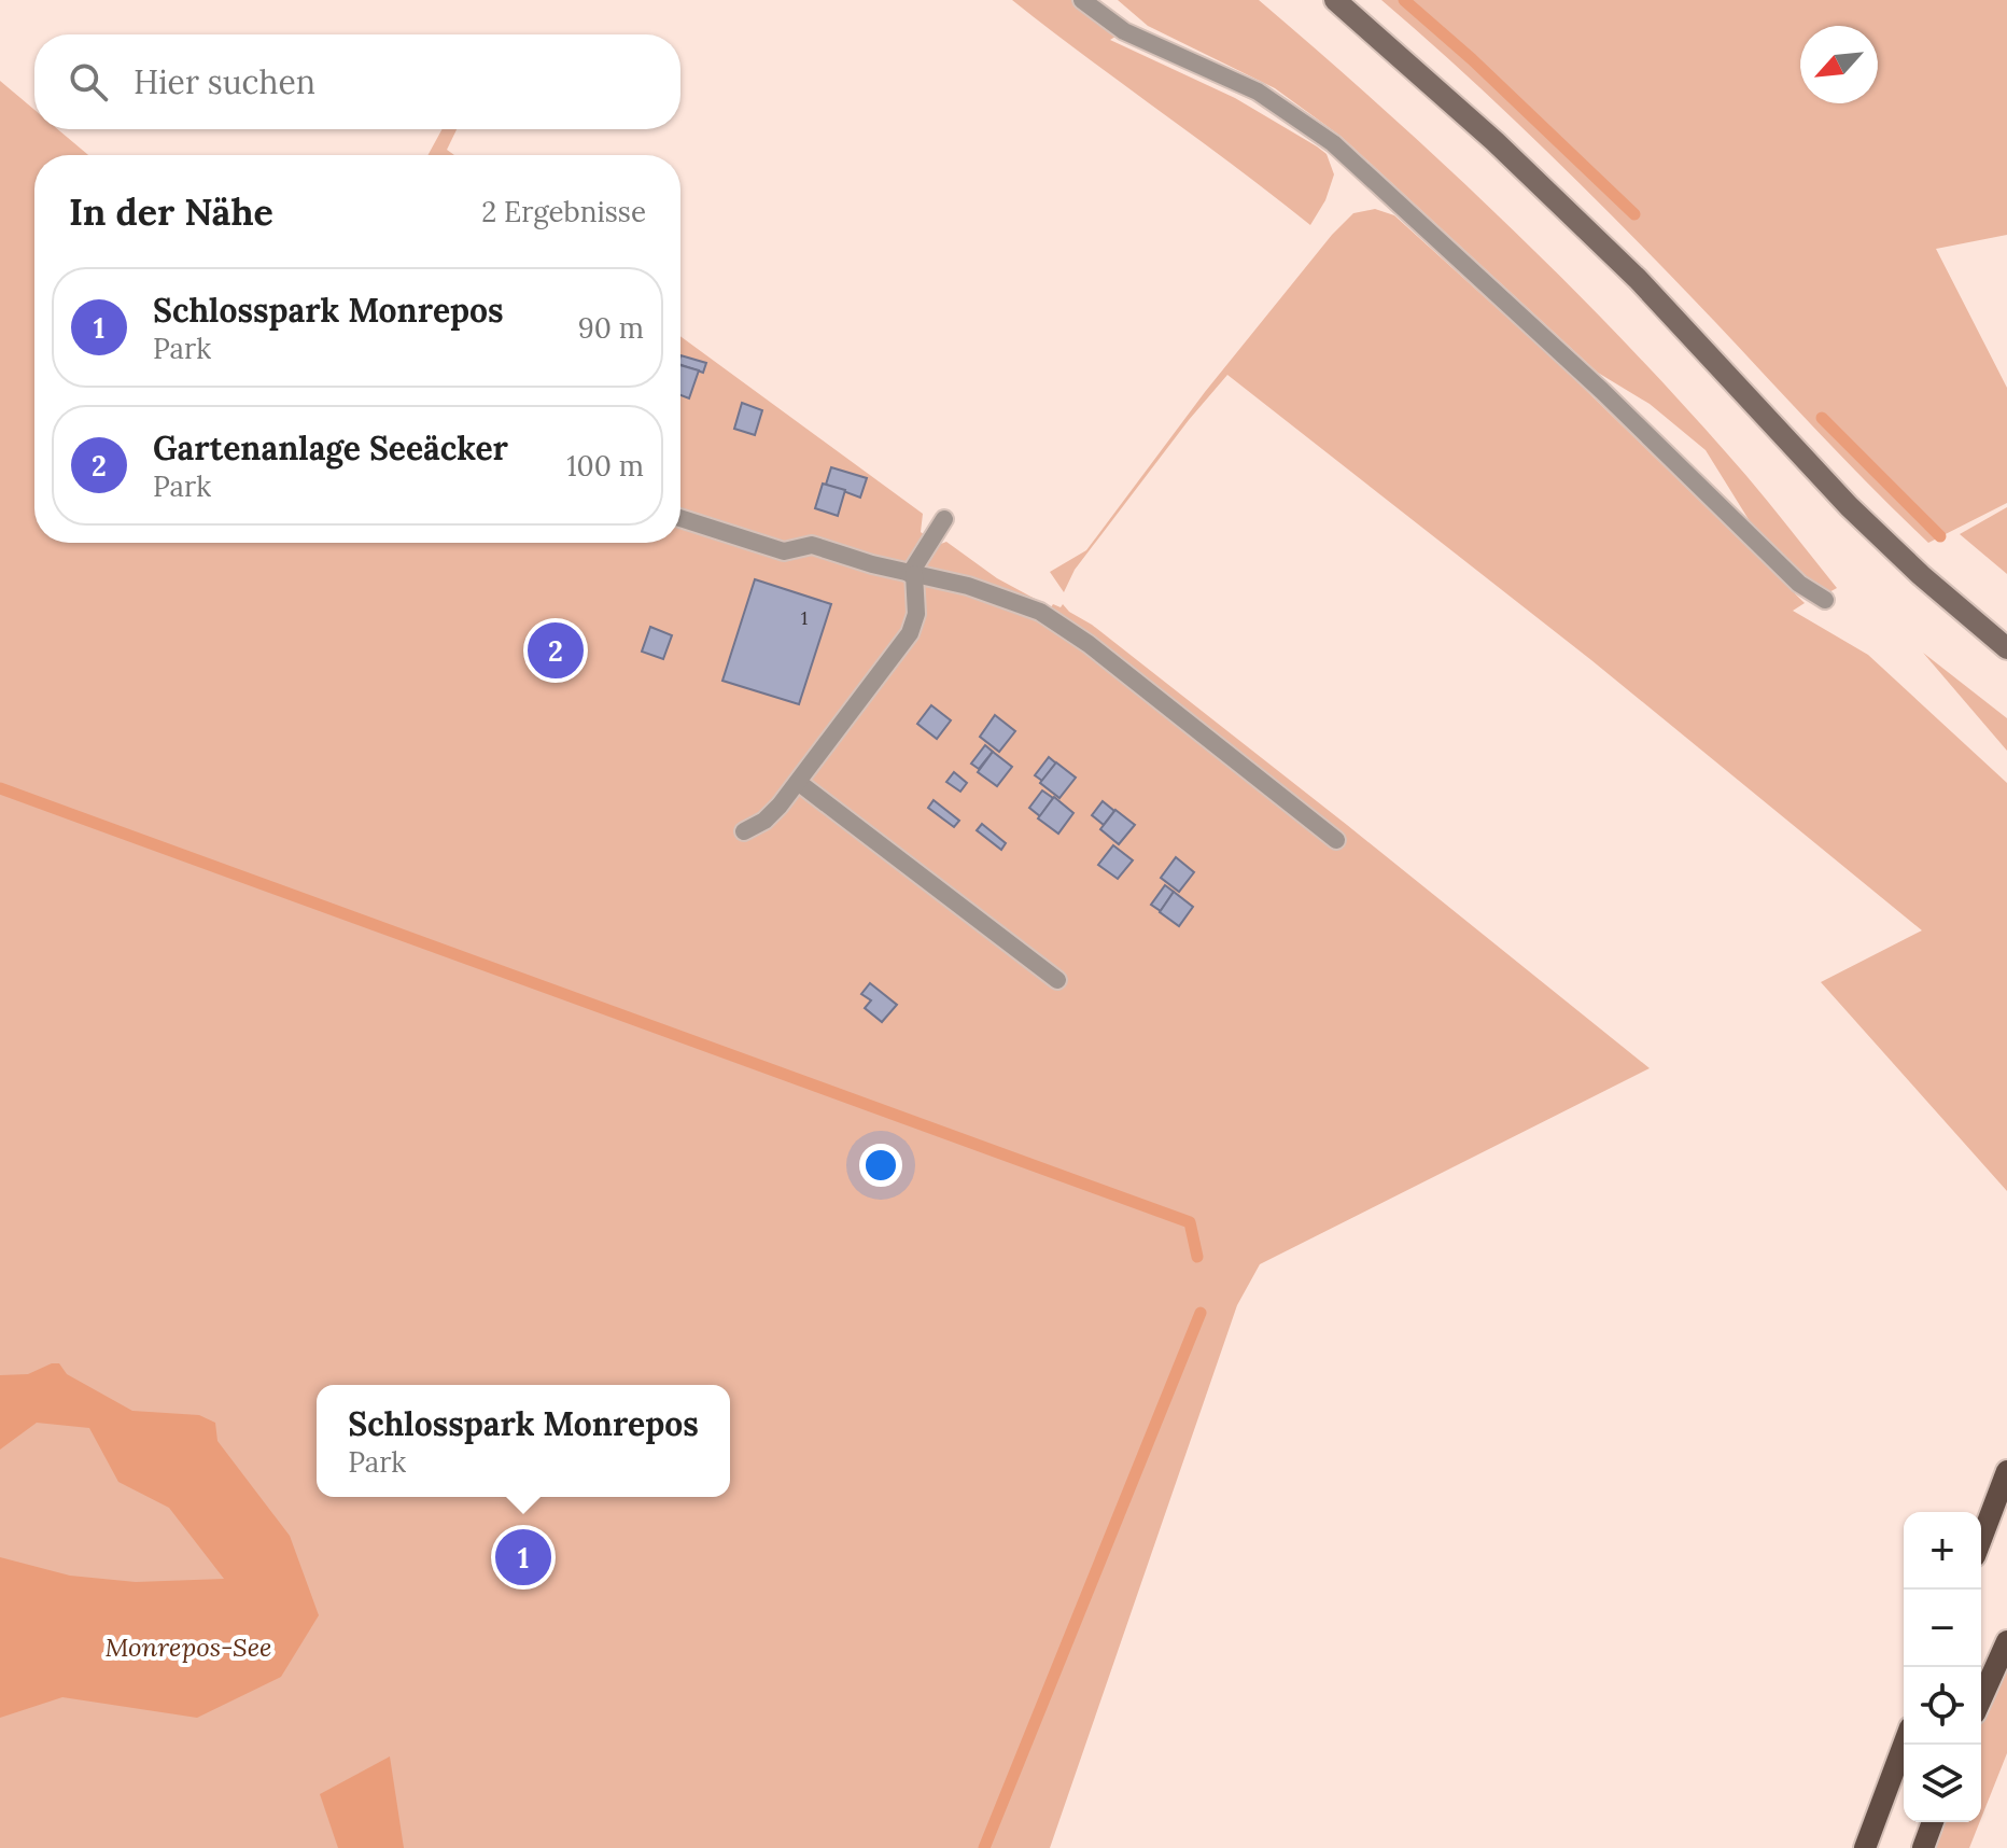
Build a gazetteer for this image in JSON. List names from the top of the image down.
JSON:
{
  "water": ["Monrepos-See"],
  "house_numbers": ["1"],
  "north": "bottom left",
  "page": {
    "search": "Hier suchen",
    "heading": ["In der Nähe", "2 Ergebnisse"],
    "list": [
      {
        "mark": "1",
        "name": "Schlosspark Monrepos",
        "note": "Park",
        "value": "90 m"
      },
      {
        "mark": "2",
        "name": "Gartenanlage Seeäcker",
        "note": "Park",
        "value": "100 m"
      }
    ],
    "pins": ["2", "1"],
    "popup": ["Schlosspark Monrepos", "Park"],
    "map_buttons": ["+", "−"]
  }
}
